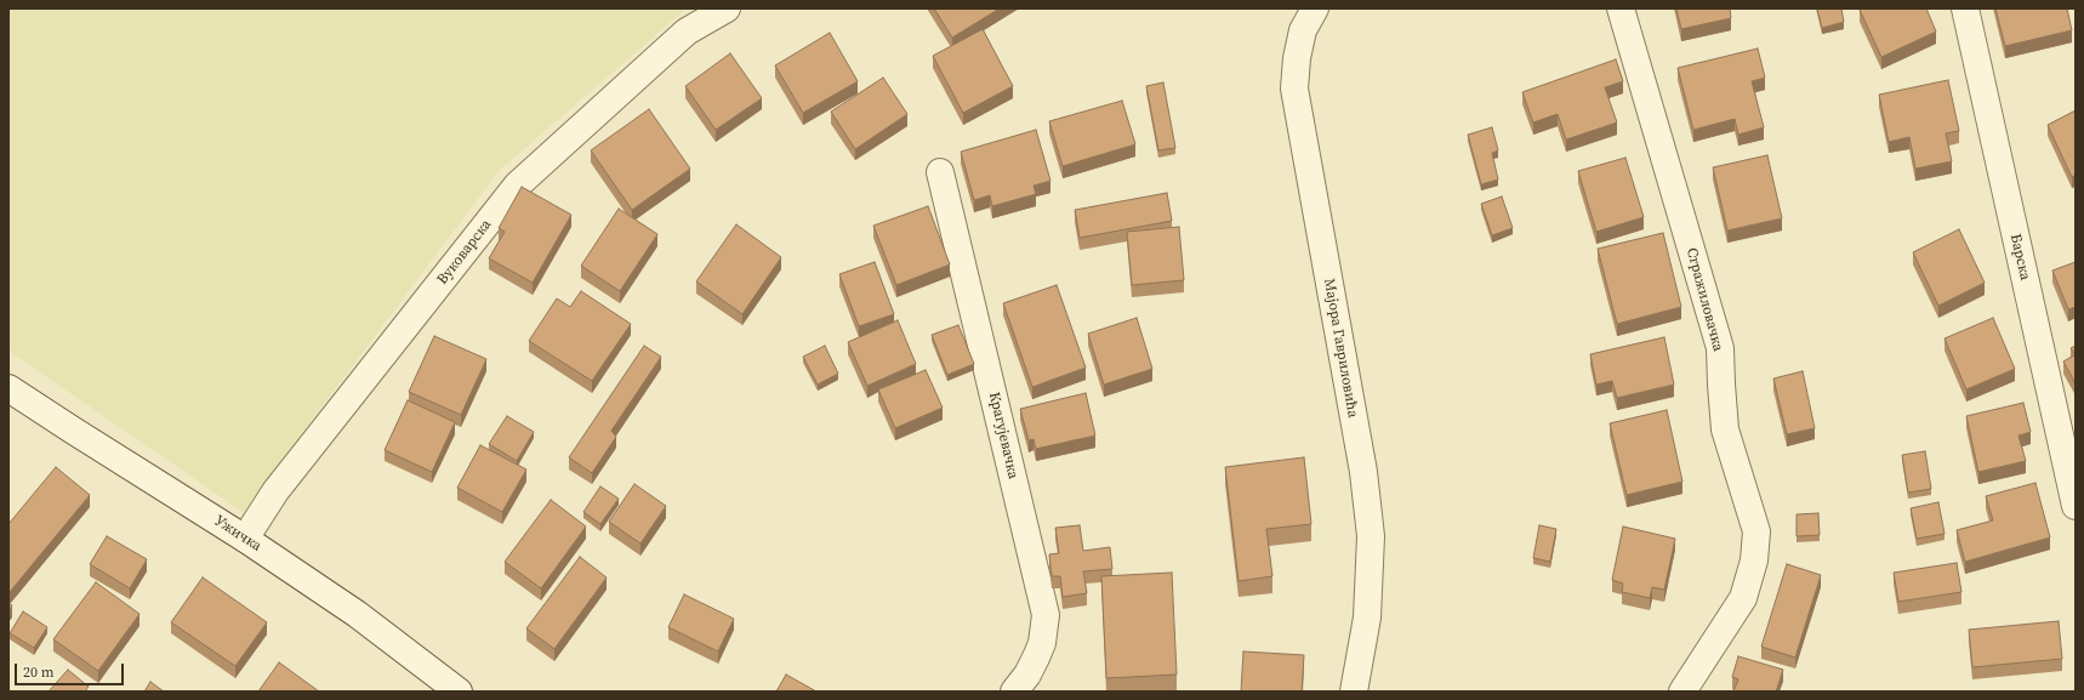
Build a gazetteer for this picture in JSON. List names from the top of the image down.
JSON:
{
  "streets": {
    "street": [
      "Вуковарска",
      "Барска",
      "Стражиловачка",
      "Мајора Гавриловића",
      "Крагујевачка",
      "Ужичка"
    ]
  },
  "crossings": [
    ["Вуковарска", "Ужичка"]
  ],
  "scale_bar": "20 m"
}
